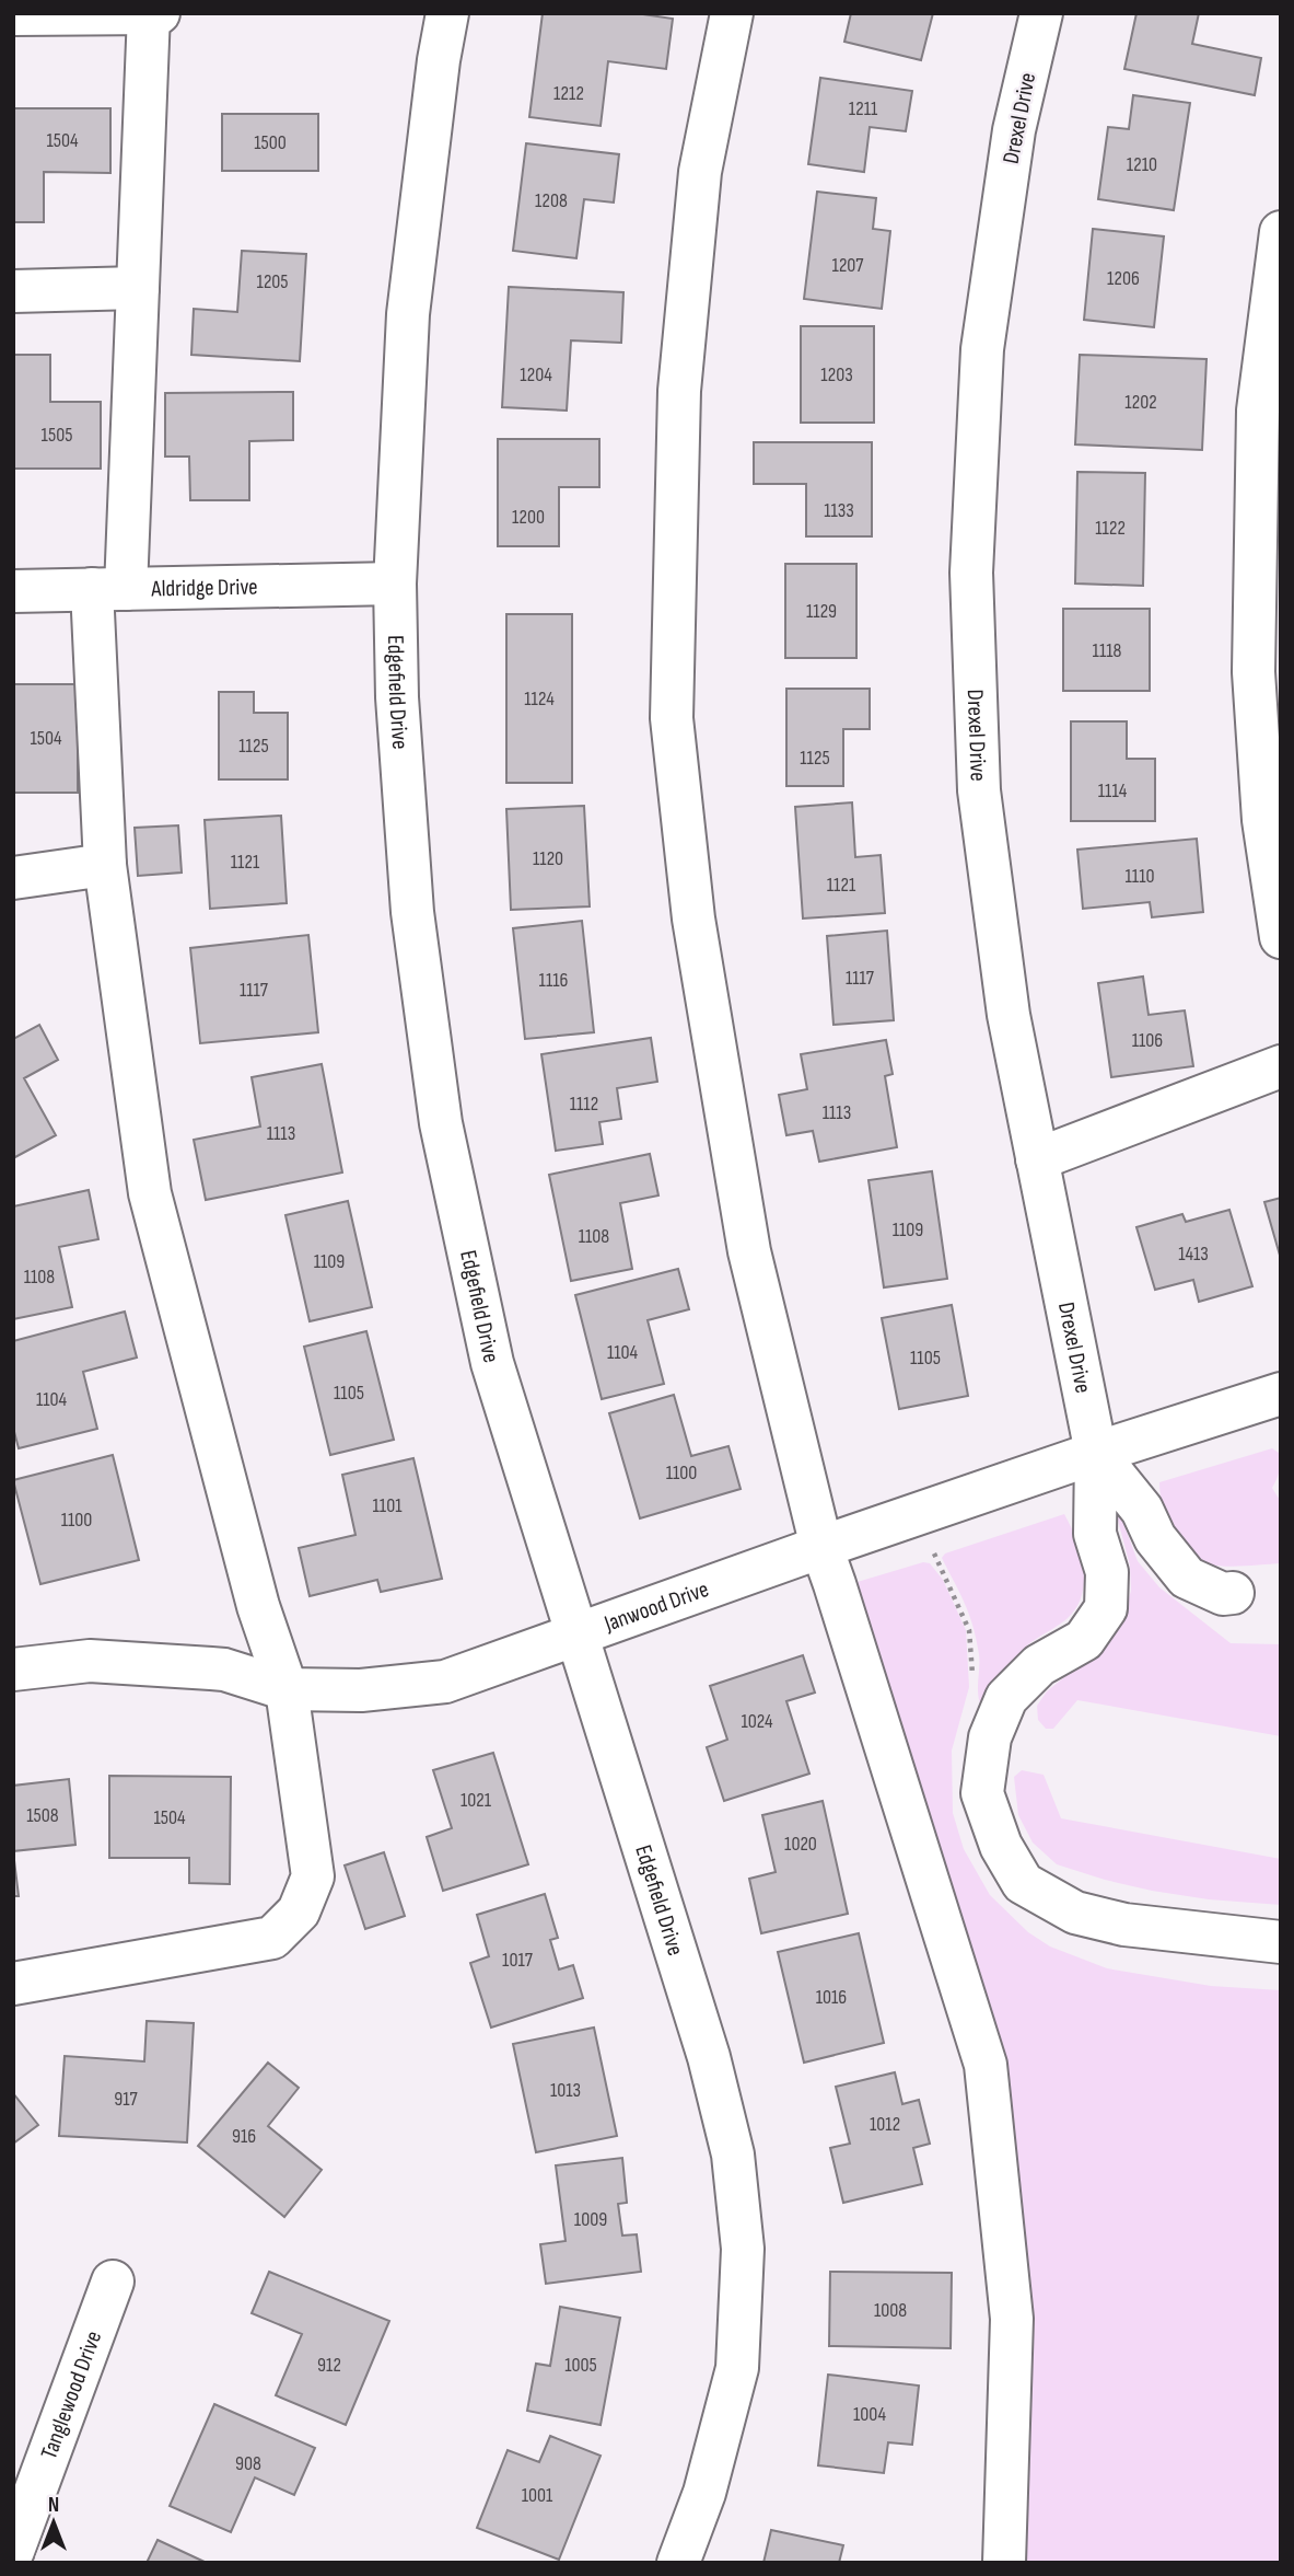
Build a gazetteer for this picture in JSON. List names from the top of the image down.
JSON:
{
  "streets": {
    "street": [
      "Drexel Drive",
      "Aldridge Drive",
      "Edgefield Drive",
      "Janwood Drive",
      "Tanglewood Drive"
    ]
  },
  "crossings": [
    ["Drexel Drive", "Janwood Drive"],
    ["Aldridge Drive", "Edgefield Drive"],
    ["Edgefield Drive", "Janwood Drive"]
  ],
  "house_numbers": [
    "1212",
    "1211",
    "1504",
    "1500",
    "1210",
    "1208",
    "1207",
    "1206",
    "1205",
    "1204",
    "1203",
    "1202",
    "1505",
    "1133",
    "1200",
    "1122",
    "1129",
    "1118",
    "1124",
    "1504",
    "1125",
    "1125",
    "1114",
    "1120",
    "1121",
    "1110",
    "1121",
    "1117",
    "1116",
    "1117",
    "1106",
    "1112",
    "1113",
    "1113",
    "1109",
    "1108",
    "1413",
    "1109",
    "1108",
    "1104",
    "1105",
    "1105",
    "1104",
    "1100",
    "1101",
    "1100",
    "1024",
    "1021",
    "1508",
    "1504",
    "1020",
    "1017",
    "1016",
    "1013",
    "917",
    "1012",
    "916",
    "1009",
    "1008",
    "912",
    "1005",
    "1004",
    "908",
    "1001"
  ],
  "north": "top"
}
